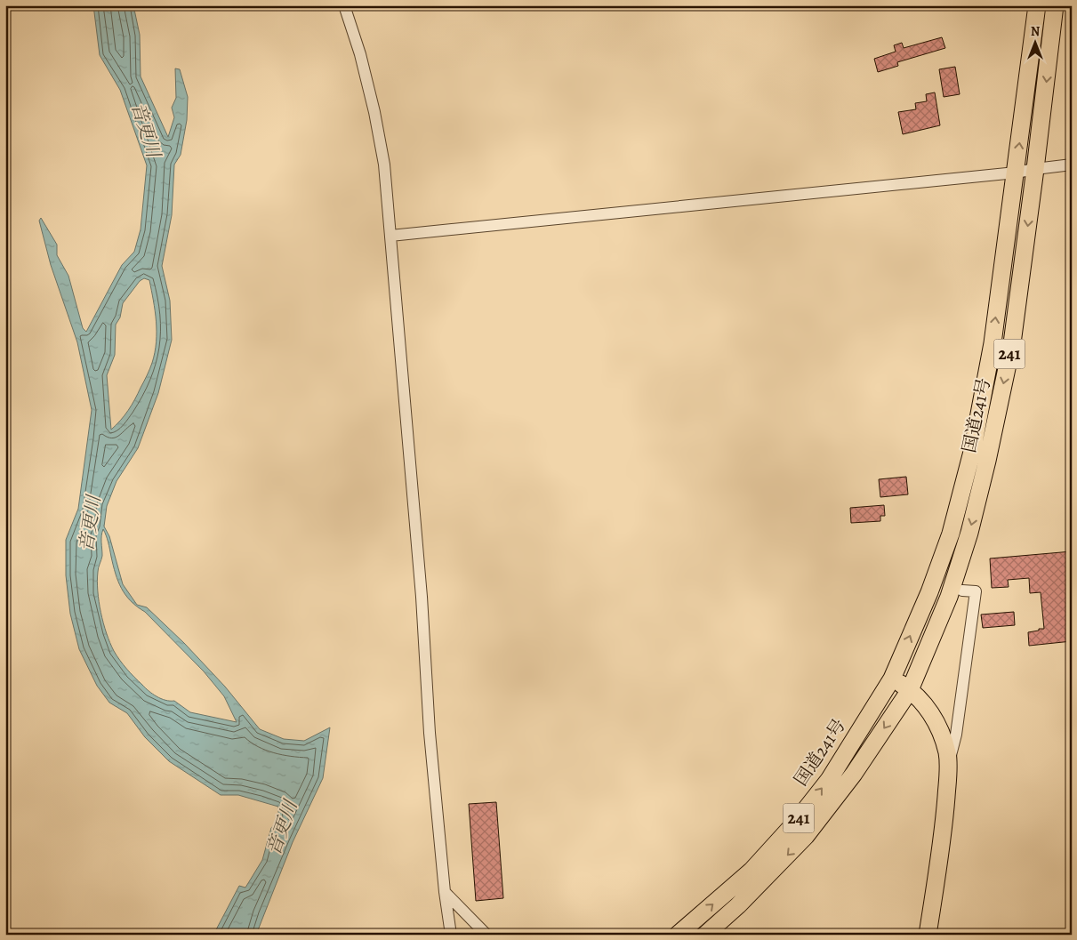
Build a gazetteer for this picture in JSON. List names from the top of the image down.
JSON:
{
  "streets": {
    "highway": ["241", "国道241号"]
  },
  "water": ["音更川"],
  "north": "top"
}
